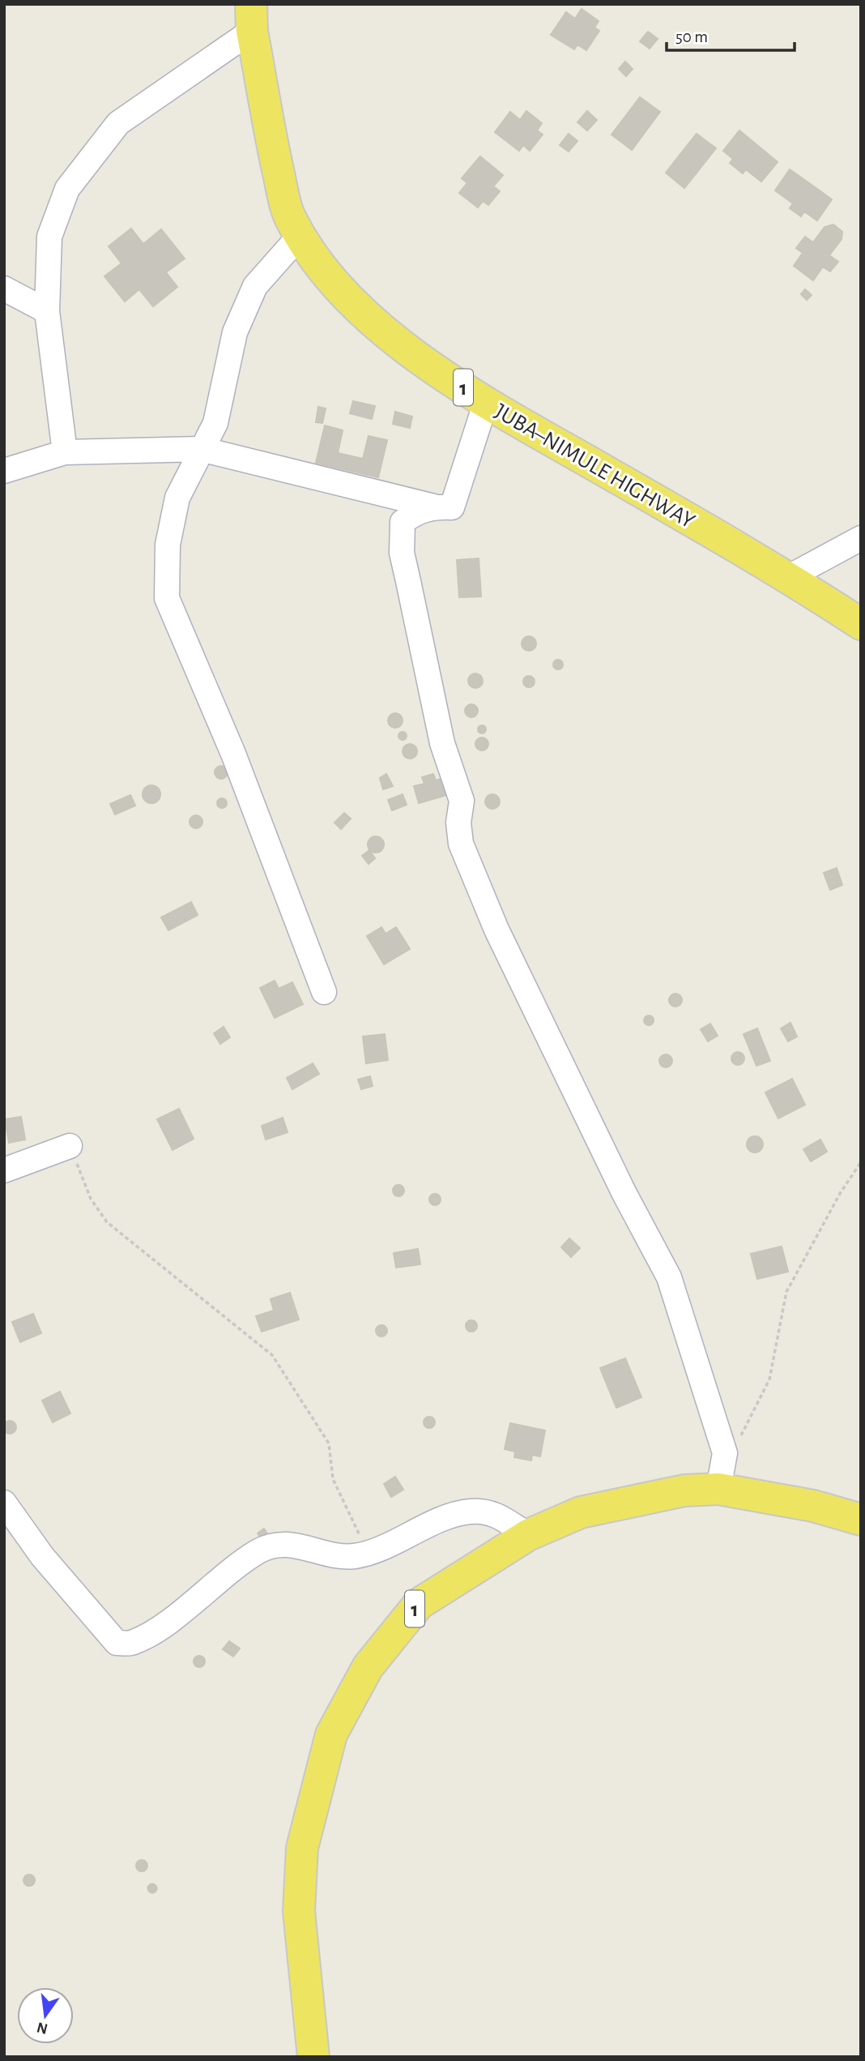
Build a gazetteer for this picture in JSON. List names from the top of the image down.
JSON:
{
  "streets": {
    "main road": ["1", "JUBA–NIMULE HIGHWAY"]
  },
  "scale_bar": "50 m",
  "north": "bottom"
}
